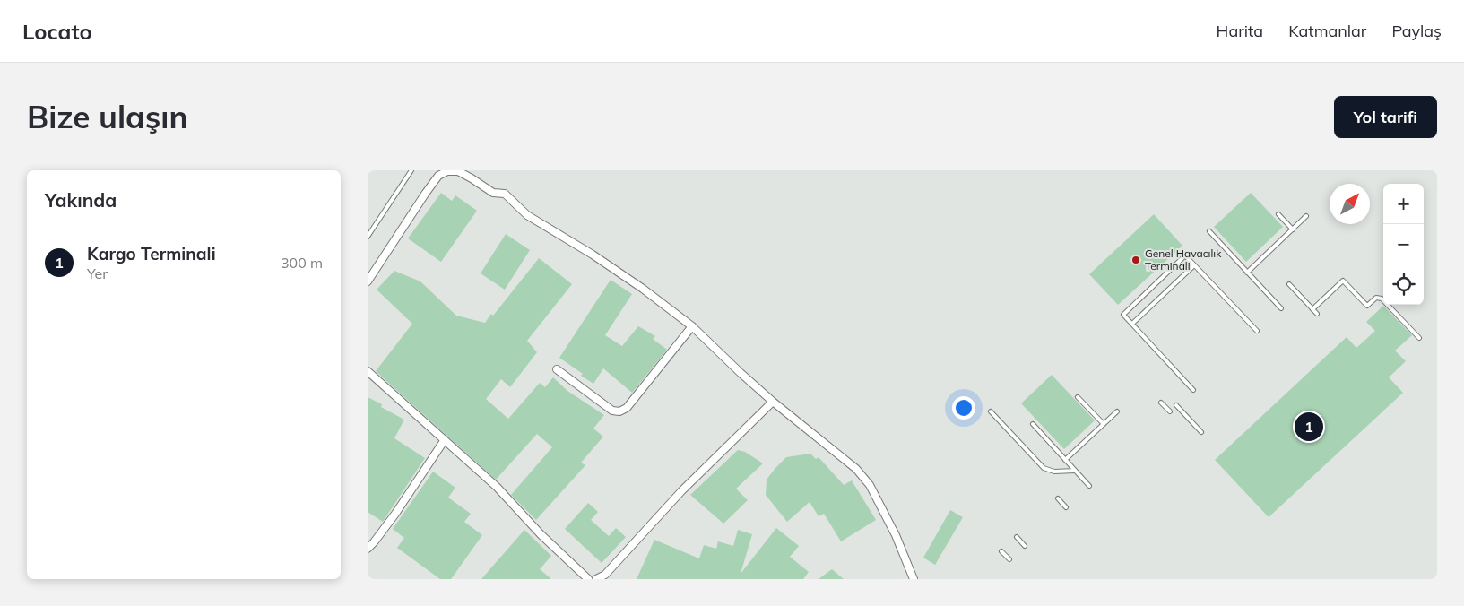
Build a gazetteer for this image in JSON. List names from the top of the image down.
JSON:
{
  "places": ["Genel Havacılık Terminali"],
  "north": "top right",
  "page": {
    "header": "Locato",
    "nav": ["Harita", "Katmanlar", "Paylaş"],
    "buttons": "Yol tarifi",
    "title": "Bize ulaşın",
    "heading": "Yakında",
    "map_buttons": ["+", "−"],
    "list": [
      {
        "mark": "1",
        "name": "Kargo Terminali",
        "note": "Yer",
        "value": "300 m"
      }
    ],
    "pins": "1"
  }
}
